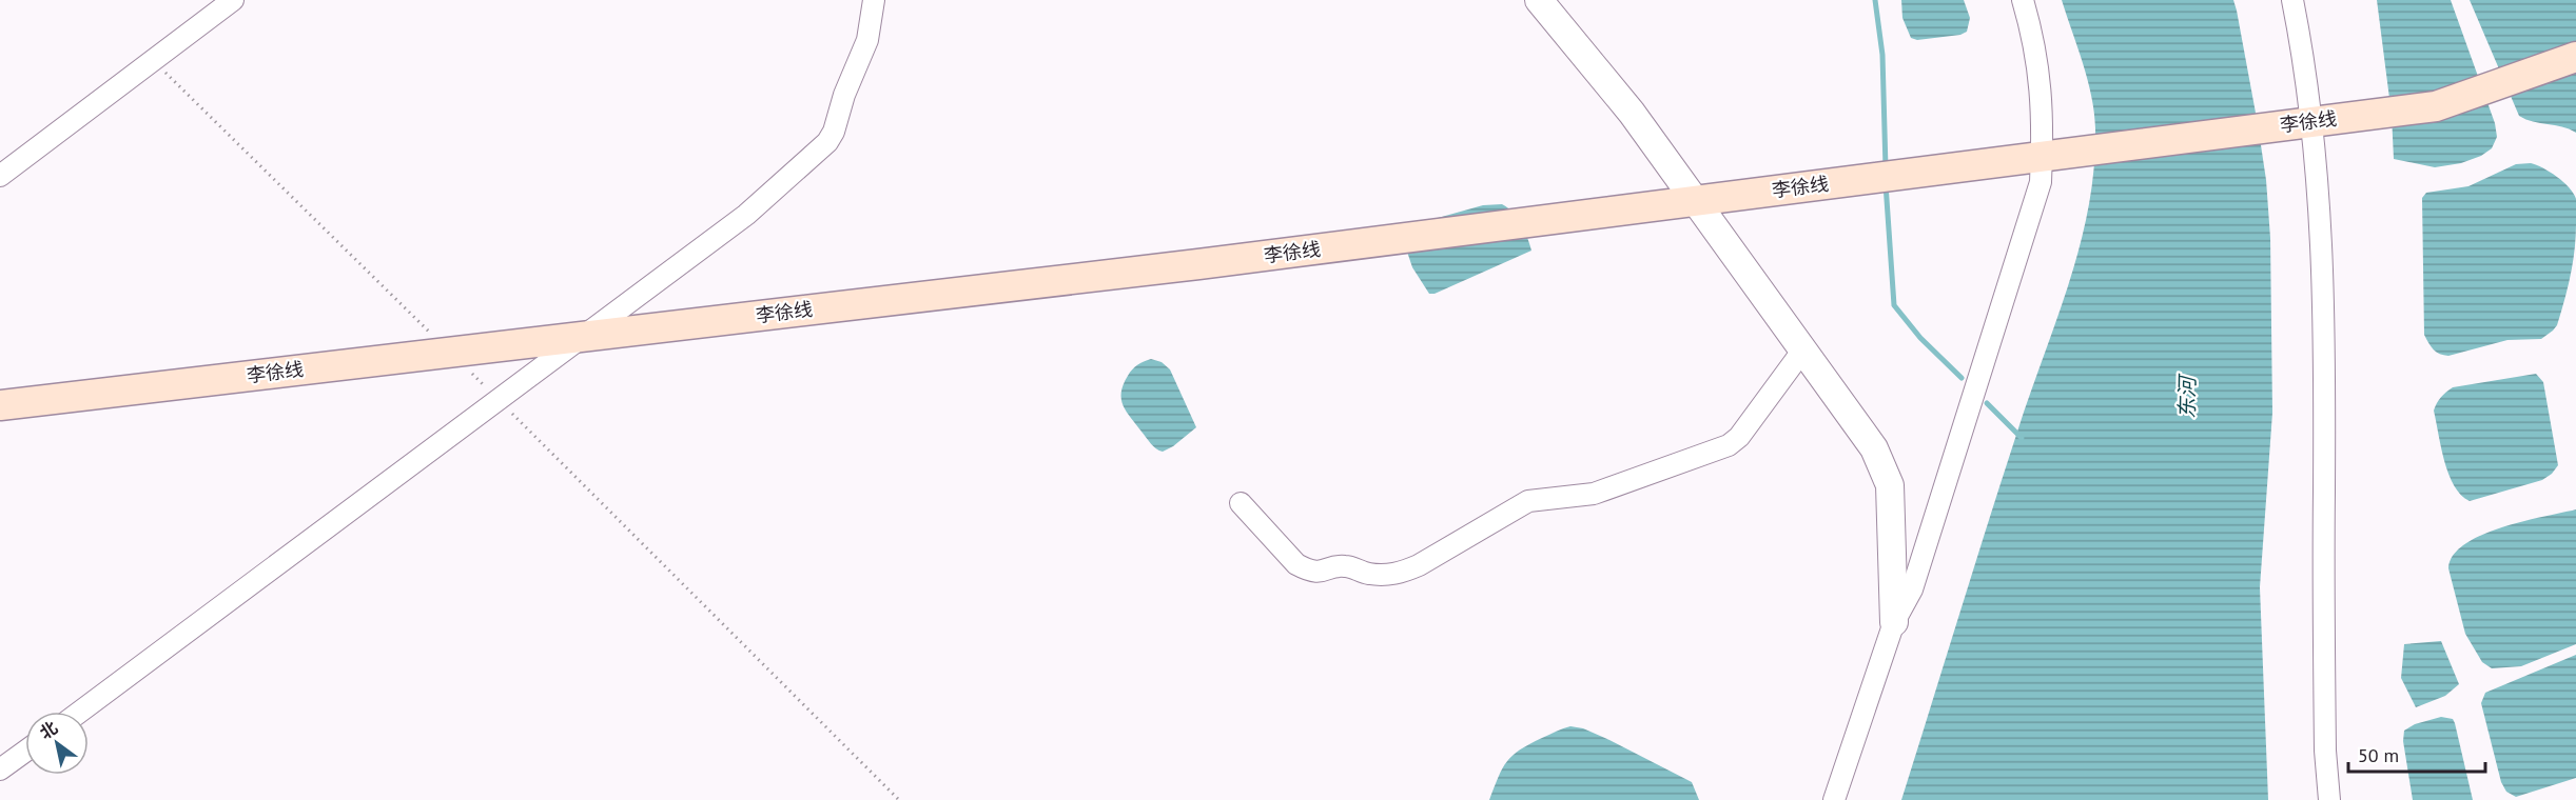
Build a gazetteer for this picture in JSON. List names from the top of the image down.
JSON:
{
  "streets": {
    "main road": ["李徐线"]
  },
  "water": ["东河"],
  "scale_bar": "50 m",
  "north": "top left"
}
